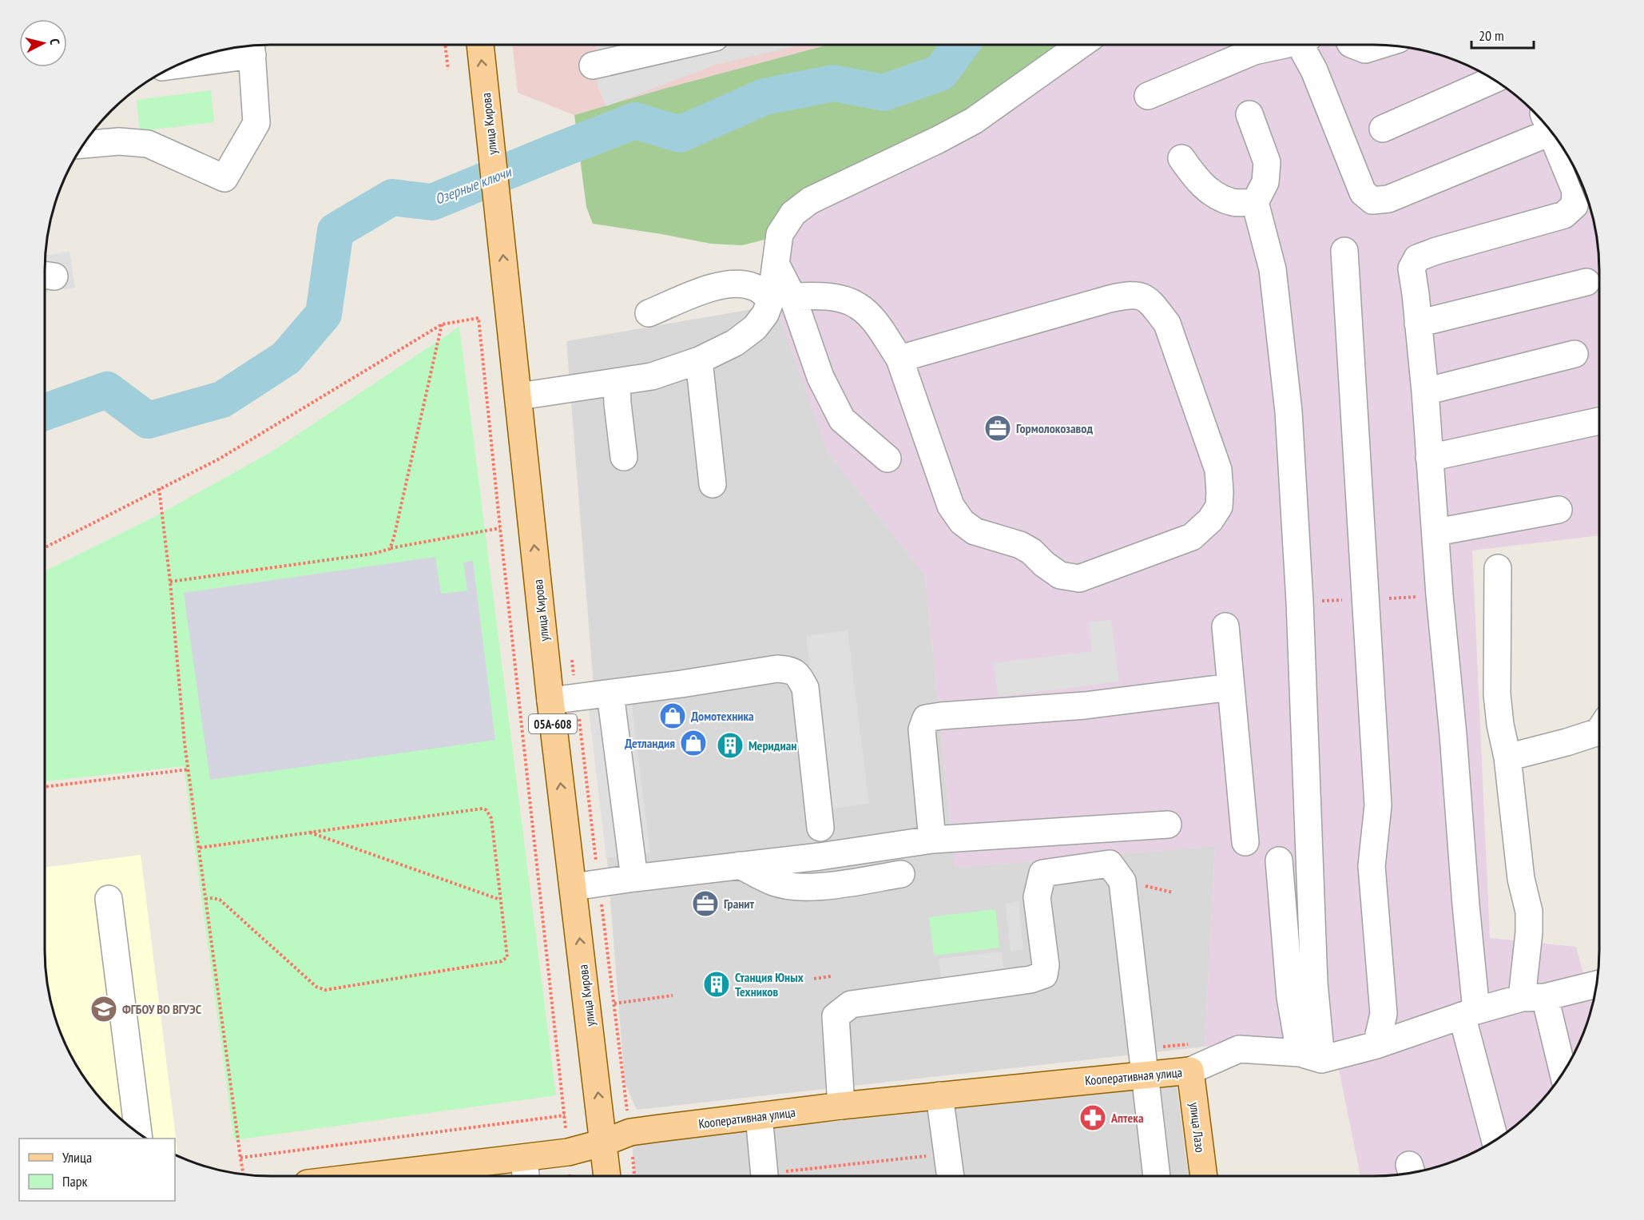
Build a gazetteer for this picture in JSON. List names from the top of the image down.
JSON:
{
  "streets": {
    "main road": [
      "улица Кирова",
      "05А-608",
      "Кооперативная улица",
      "улица Лазо"
    ]
  },
  "crossings": [
    ["улица Кирова", "Кооперативная улица"],
    ["Кооперативная улица", "улица Лазо"]
  ],
  "one_way": ["улица Кирова"],
  "water": ["Озерные ключи"],
  "places": {
    "office": ["Гормолокозавод", "Гранит"],
    "shop": ["Домотехника", "Детландия"],
    "building": ["Меридиан", "Станция Юных Техников"],
    "school or university": ["ФГБОУ ВО ВГУЭС"],
    "pharmacy": ["Аптека"]
  },
  "legend": ["Улица", "Парк"],
  "scale_bar": "20 m",
  "north": "right"
}
